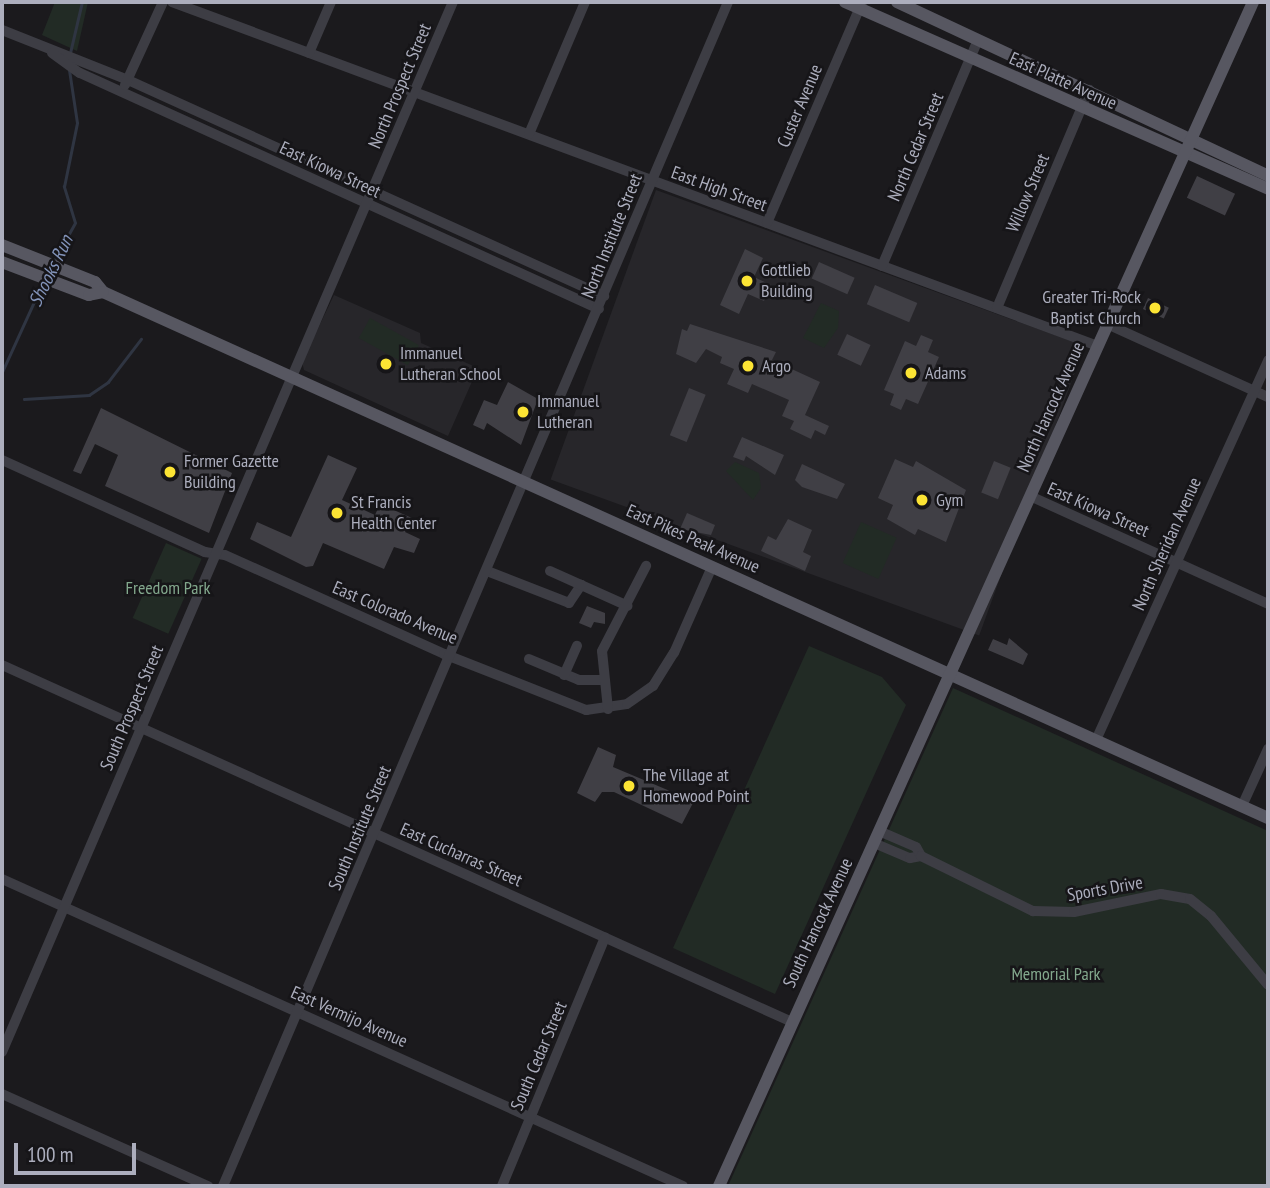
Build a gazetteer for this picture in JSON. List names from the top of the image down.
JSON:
{
  "streets": {
    "main road": [
      "East Platte Avenue",
      "North Hancock Avenue",
      "East Pikes Peak Avenue",
      "South Hancock Avenue"
    ],
    "street": [
      "North Prospect Street",
      "Custer Avenue",
      "North Cedar Street",
      "East Kiowa Street",
      "East High Street",
      "Willow Street",
      "North Institute Street",
      "North Sheridan Avenue",
      "East Colorado Avenue",
      "South Prospect Street",
      "South Institute Street",
      "East Cucharras Street",
      "Sports Drive",
      "East Vermijo Avenue",
      "South Cedar Street"
    ]
  },
  "crossings": [
    ["East Platte Avenue", "Custer Avenue"],
    ["East Platte Avenue", "North Cedar Street"],
    ["East Platte Avenue", "Willow Street"],
    ["East Platte Avenue", "North Hancock Avenue"],
    ["North Prospect Street", "East Kiowa Street"],
    ["North Prospect Street", "East High Street"],
    ["North Prospect Street", "East Pikes Peak Avenue"],
    ["North Prospect Street", "South Prospect Street"],
    ["Custer Avenue", "East High Street"],
    ["North Cedar Street", "East High Street"],
    ["East Kiowa Street", "North Institute Street"],
    ["East Kiowa Street", "North Hancock Avenue"],
    ["East Kiowa Street", "North Sheridan Avenue"],
    ["East High Street", "Willow Street"],
    ["East High Street", "North Institute Street"],
    ["East High Street", "North Hancock Avenue"],
    ["North Institute Street", "East Pikes Peak Avenue"],
    ["North Institute Street", "South Institute Street"],
    ["North Hancock Avenue", "East Pikes Peak Avenue"],
    ["North Hancock Avenue", "South Hancock Avenue"],
    ["East Pikes Peak Avenue", "North Sheridan Avenue"],
    ["East Pikes Peak Avenue", "East Colorado Avenue"],
    ["East Pikes Peak Avenue", "South Prospect Street"],
    ["East Pikes Peak Avenue", "South Institute Street"],
    ["East Pikes Peak Avenue", "South Hancock Avenue"],
    ["East Colorado Avenue", "South Prospect Street"],
    ["East Colorado Avenue", "South Institute Street"],
    ["South Prospect Street", "East Cucharras Street"],
    ["South Prospect Street", "East Vermijo Avenue"],
    ["South Institute Street", "East Cucharras Street"],
    ["South Institute Street", "East Vermijo Avenue"],
    ["East Cucharras Street", "South Hancock Avenue"],
    ["East Cucharras Street", "South Cedar Street"],
    ["Sports Drive", "South Hancock Avenue"],
    ["East Vermijo Avenue", "South Cedar Street"]
  ],
  "water": ["Shooks Run"],
  "parks": ["Freedom Park", "Memorial Park"],
  "places": [
    "Gottlieb Building",
    "Greater Tri-Rock Baptist Church",
    "Immanuel Lutheran School",
    "Argo",
    "Adams",
    "Immanuel Lutheran",
    "Former Gazette Building",
    "Gym",
    "St Francis Health Center",
    "The Village at Homewood Point"
  ],
  "scale_bar": "100 m"
}
